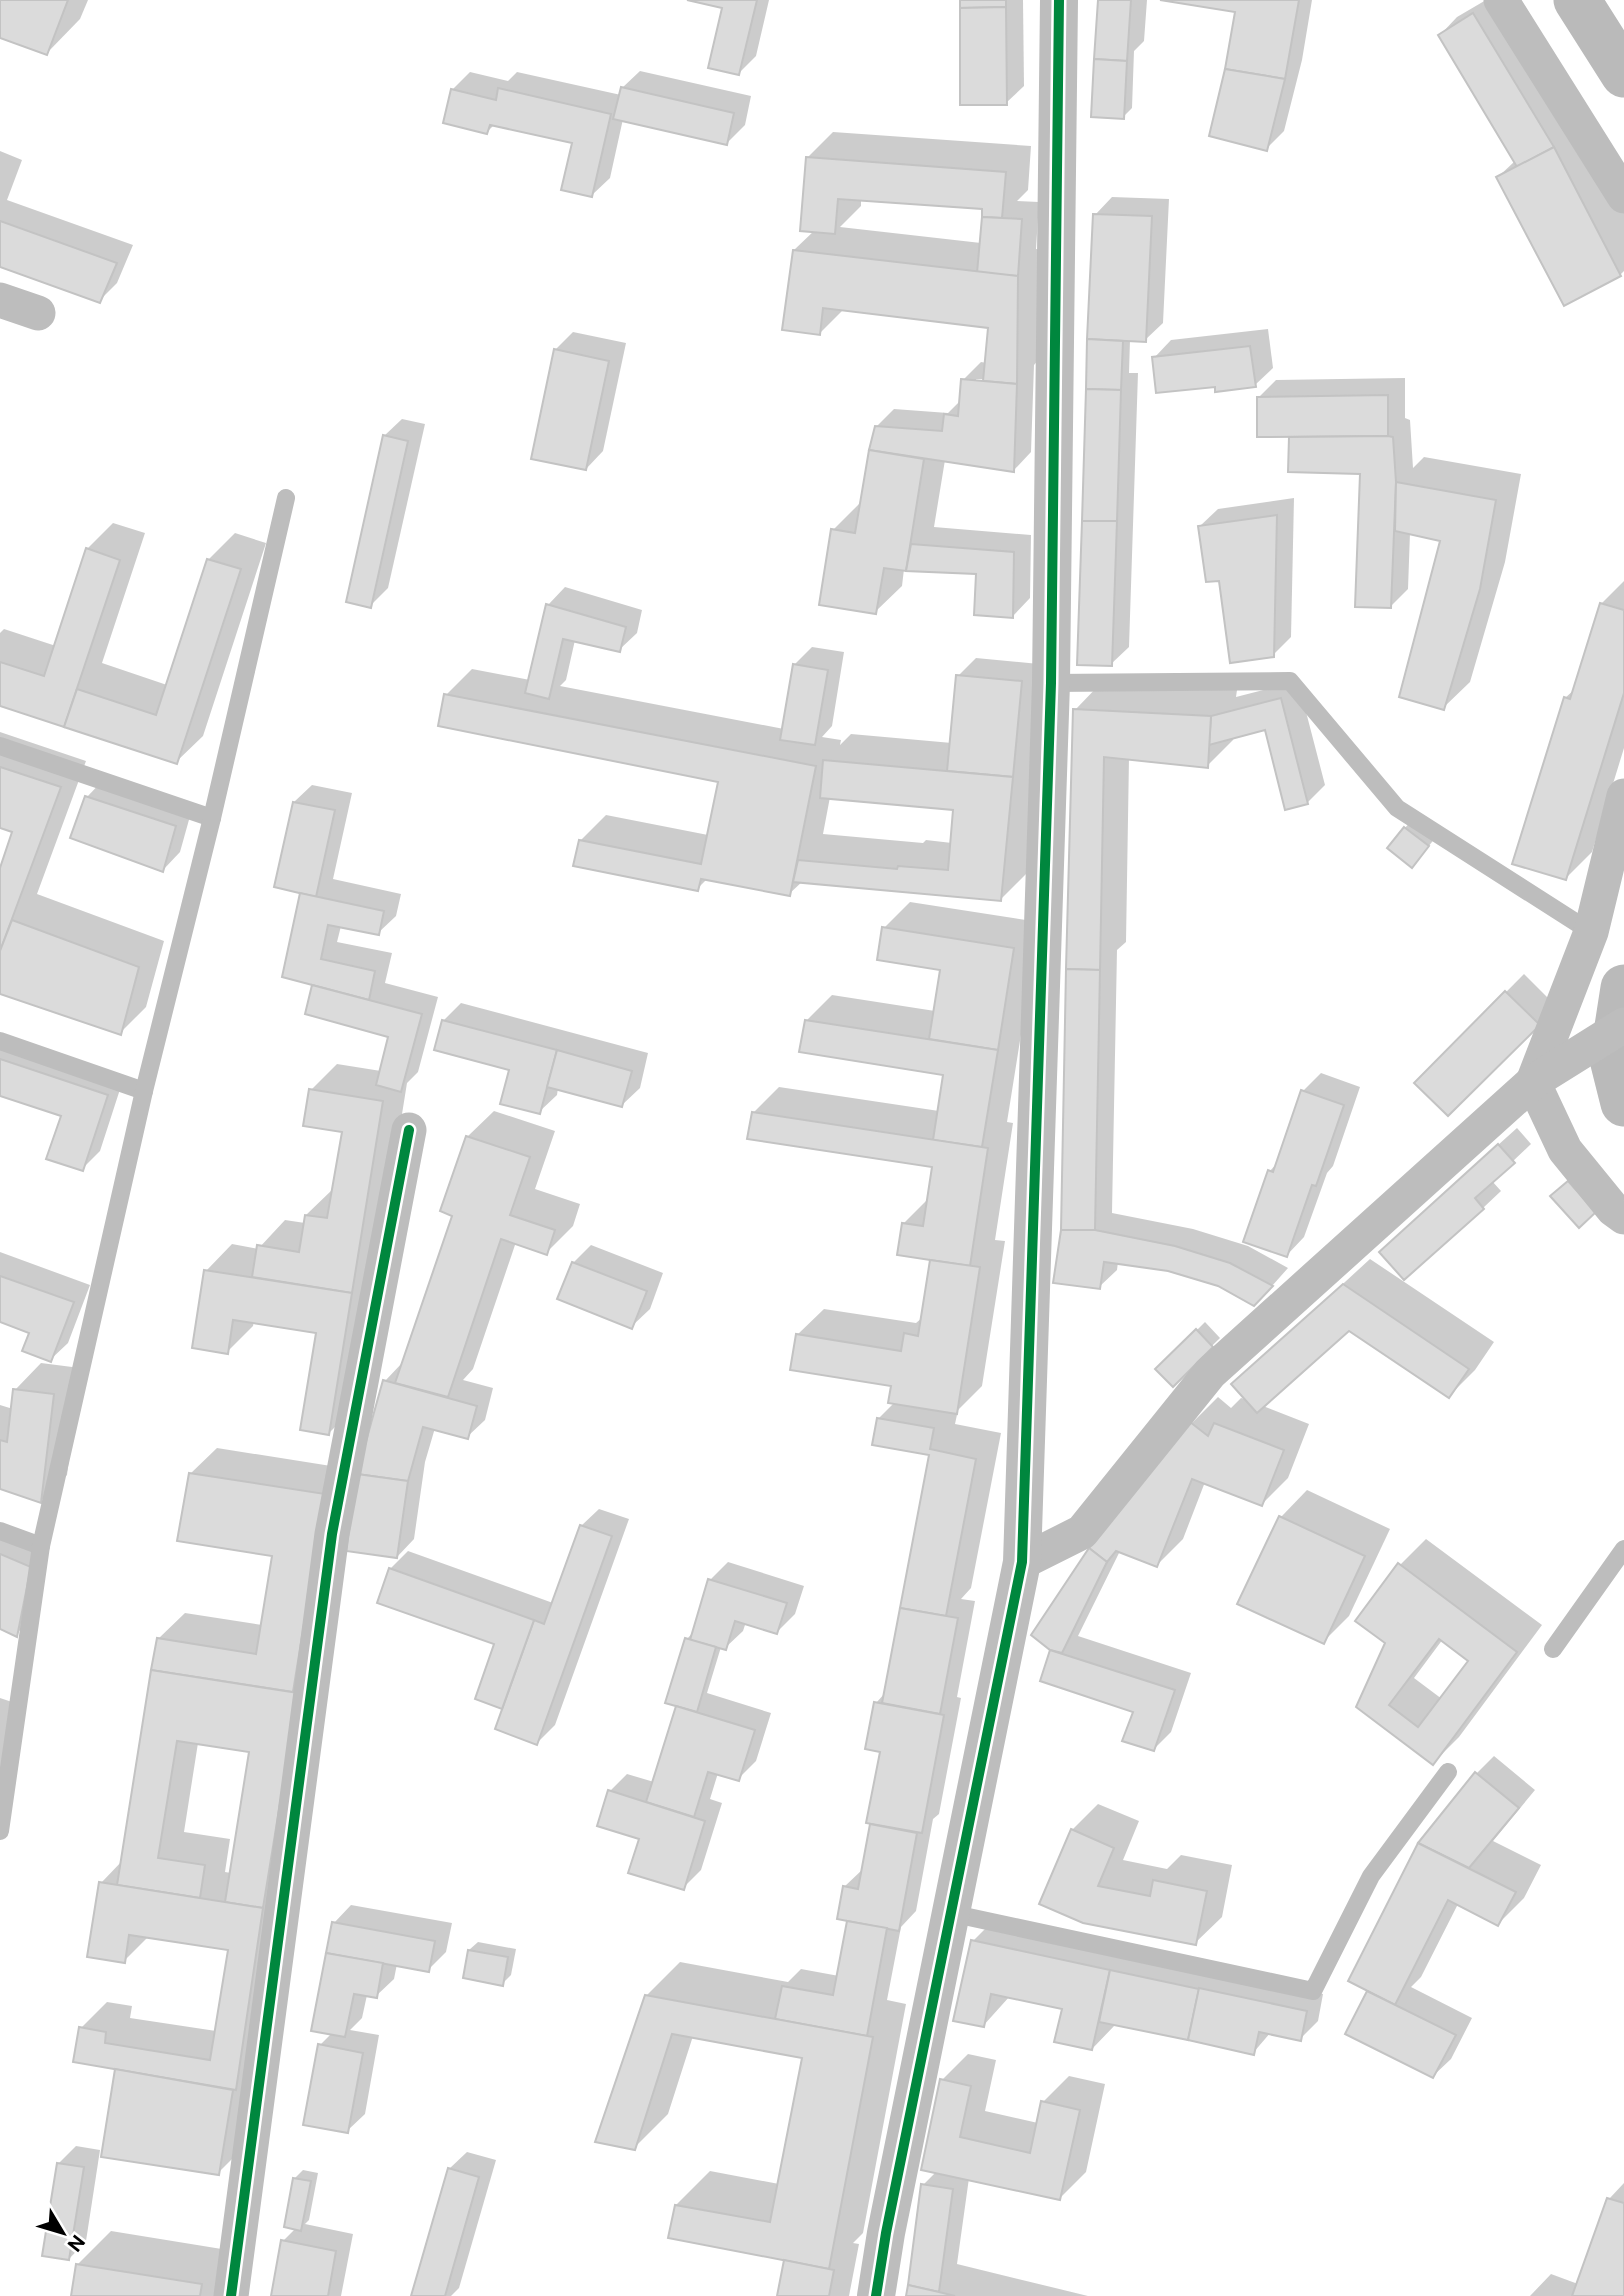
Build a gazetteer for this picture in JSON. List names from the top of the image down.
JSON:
{
  "north": "bottom right"
}
